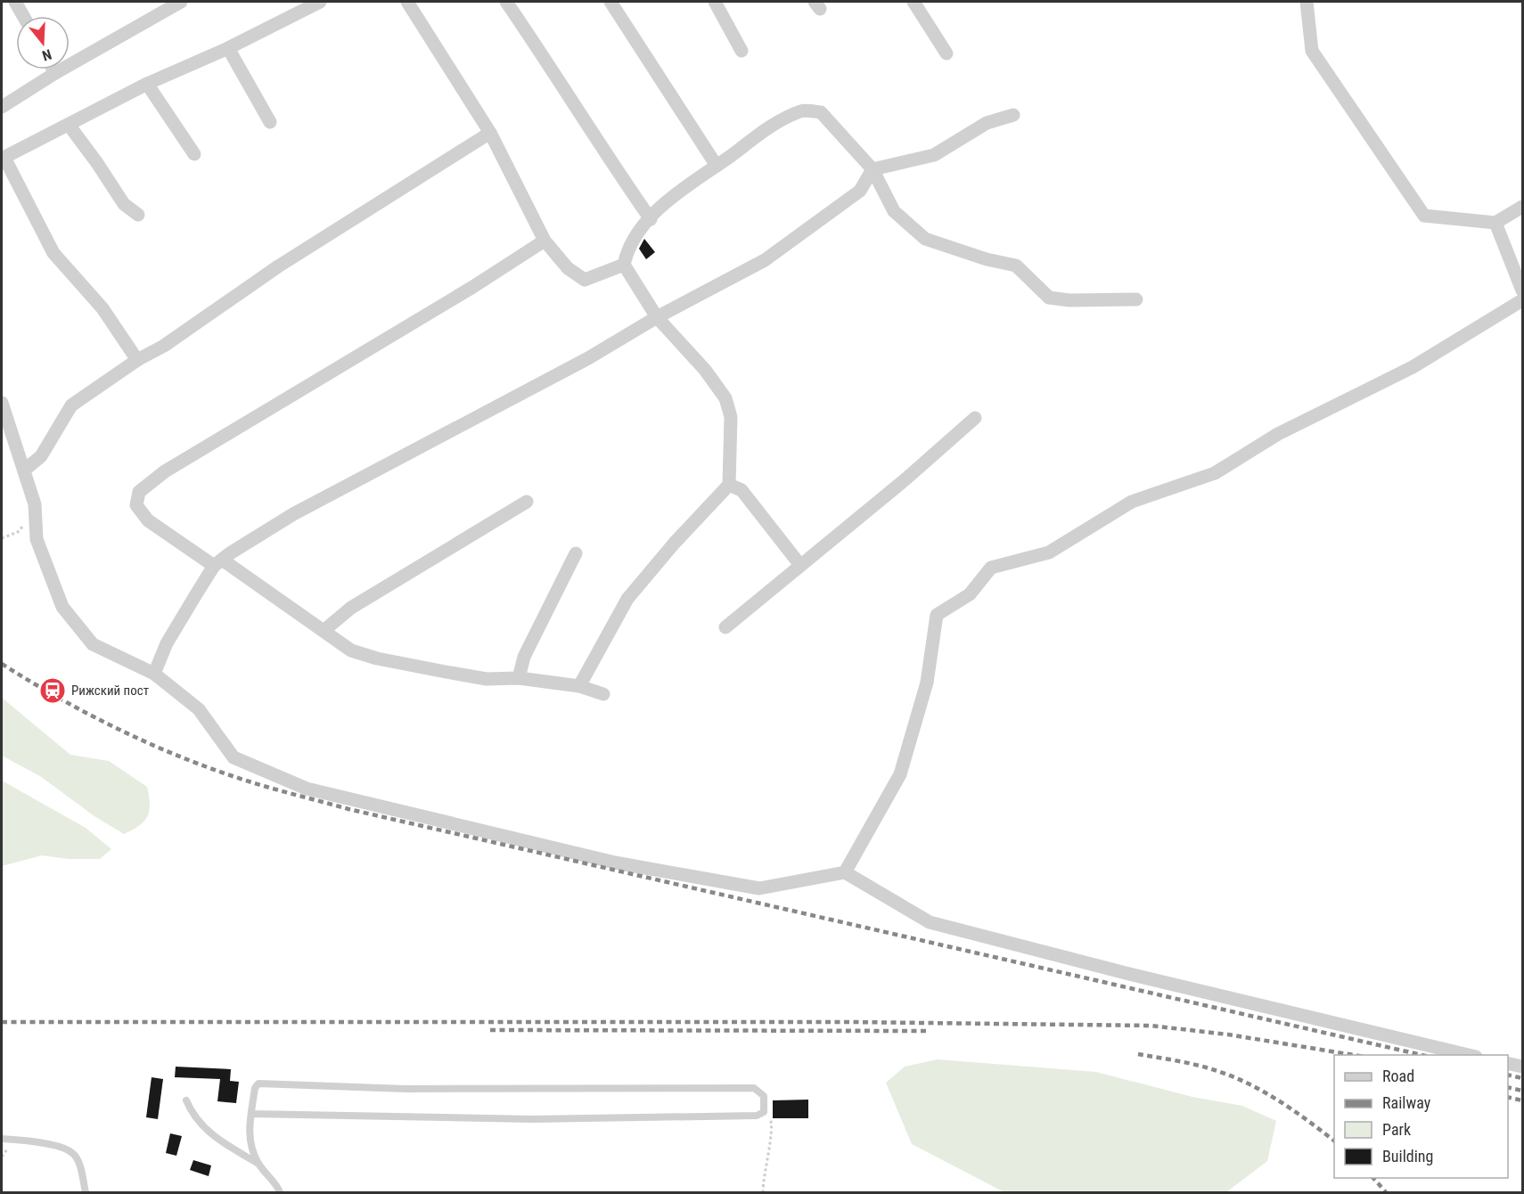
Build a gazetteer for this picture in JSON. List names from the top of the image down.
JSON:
{
  "places": {
    "station": ["Рижский пост"]
  },
  "legend": [
    "Road",
    "Railway",
    "Park",
    "Building"
  ],
  "north": "bottom"
}
